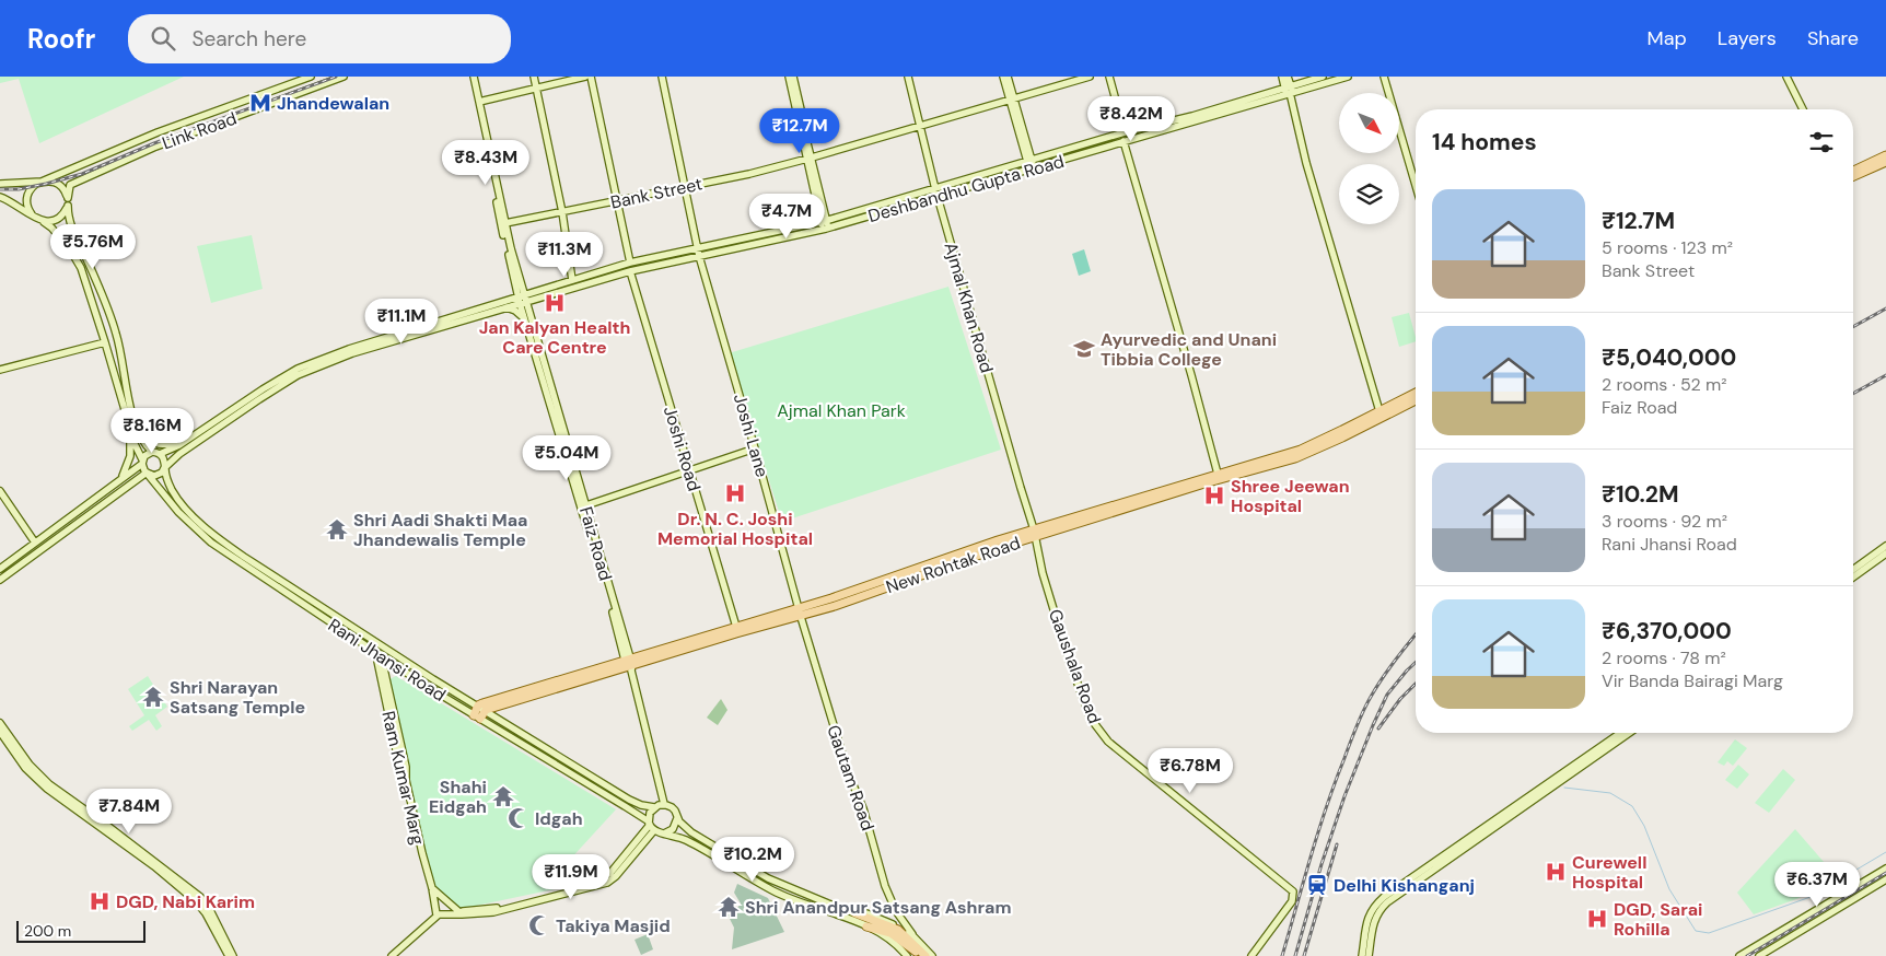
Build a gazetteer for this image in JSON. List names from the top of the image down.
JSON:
{
  "streets": {
    "main road": ["New Rohtak Road"],
    "street": [
      "Link Road",
      "Deshbandhu Gupta Road",
      "Bank Street",
      "Ajmal Khan Road",
      "Joshi Lane",
      "Joshi Road",
      "Faiz Road",
      "Rani Jhansi Road",
      "Gaushala Road",
      "Ram Kumar Marg",
      "Gautam Road"
    ]
  },
  "crossings": [
    ["Deshbandhu Gupta Road", "Ajmal Khan Road"],
    ["Deshbandhu Gupta Road", "Joshi Lane"],
    ["Deshbandhu Gupta Road", "Joshi Road"],
    ["Deshbandhu Gupta Road", "Faiz Road"],
    ["Deshbandhu Gupta Road", "Rani Jhansi Road"],
    ["Bank Street", "Ajmal Khan Road"],
    ["Bank Street", "Joshi Lane"],
    ["Ajmal Khan Road", "New Rohtak Road"],
    ["Ajmal Khan Road", "Gaushala Road"],
    ["Joshi Lane", "New Rohtak Road"],
    ["Joshi Lane", "Gautam Road"],
    ["Joshi Road", "New Rohtak Road"],
    ["New Rohtak Road", "Rani Jhansi Road"],
    ["New Rohtak Road", "Gaushala Road"],
    ["New Rohtak Road", "Gautam Road"],
    ["Rani Jhansi Road", "Ram Kumar Marg"]
  ],
  "parks": ["Ajmal Khan Park"],
  "places": {
    "metro station": ["Jhandewalan"],
    "hospital": [
      "Jan Kalyan Health Care Centre",
      "Dr. N. C. Joshi Memorial Hospital",
      "Shree Jeewan Hospital",
      "Curewell Hospital",
      "DGD, Nabi Karim",
      "DGD, Sarai Rohilla"
    ],
    "school or university": ["Ayurvedic and Unani Tibbia College"],
    "temple": [
      "Shri Aadi Shakti Maa Jhandewalis Temple",
      "Shri Narayan Satsang Temple",
      "Shahi Eidgah",
      "Shri Anandpur Satsang Ashram"
    ],
    "mosque": ["Idgah", "Takiya Masjid"],
    "station": ["Delhi Kishanganj"]
  },
  "scale_bar": "200 m",
  "north": "bottom right",
  "page": {
    "header": "Roofr",
    "search": "Search here",
    "nav": ["Map", "Layers", "Share"],
    "price": [
      "₹8.42M",
      "₹12.7M",
      "₹8.43M",
      "₹4.7M",
      "₹5.76M",
      "₹11.3M",
      "₹11.1M",
      "₹8.16M",
      "₹5.04M",
      "₹6.78M",
      "₹7.84M",
      "₹10.2M",
      "₹11.9M",
      "₹6.37M"
    ],
    "heading": "14 homes",
    "list": [
      {
        "name": "₹12.7M",
        "note": "5 rooms · 123 m² · Bank Street"
      },
      {
        "name": "₹5,040,000",
        "note": "2 rooms · 52 m² · Faiz Road"
      },
      {
        "name": "₹10.2M",
        "note": "3 rooms · 92 m² · Rani Jhansi Road"
      },
      {
        "name": "₹6,370,000",
        "note": "2 rooms · 78 m² · Vir Banda Bairagi Marg"
      }
    ],
    "scale": "200 m"
  }
}
